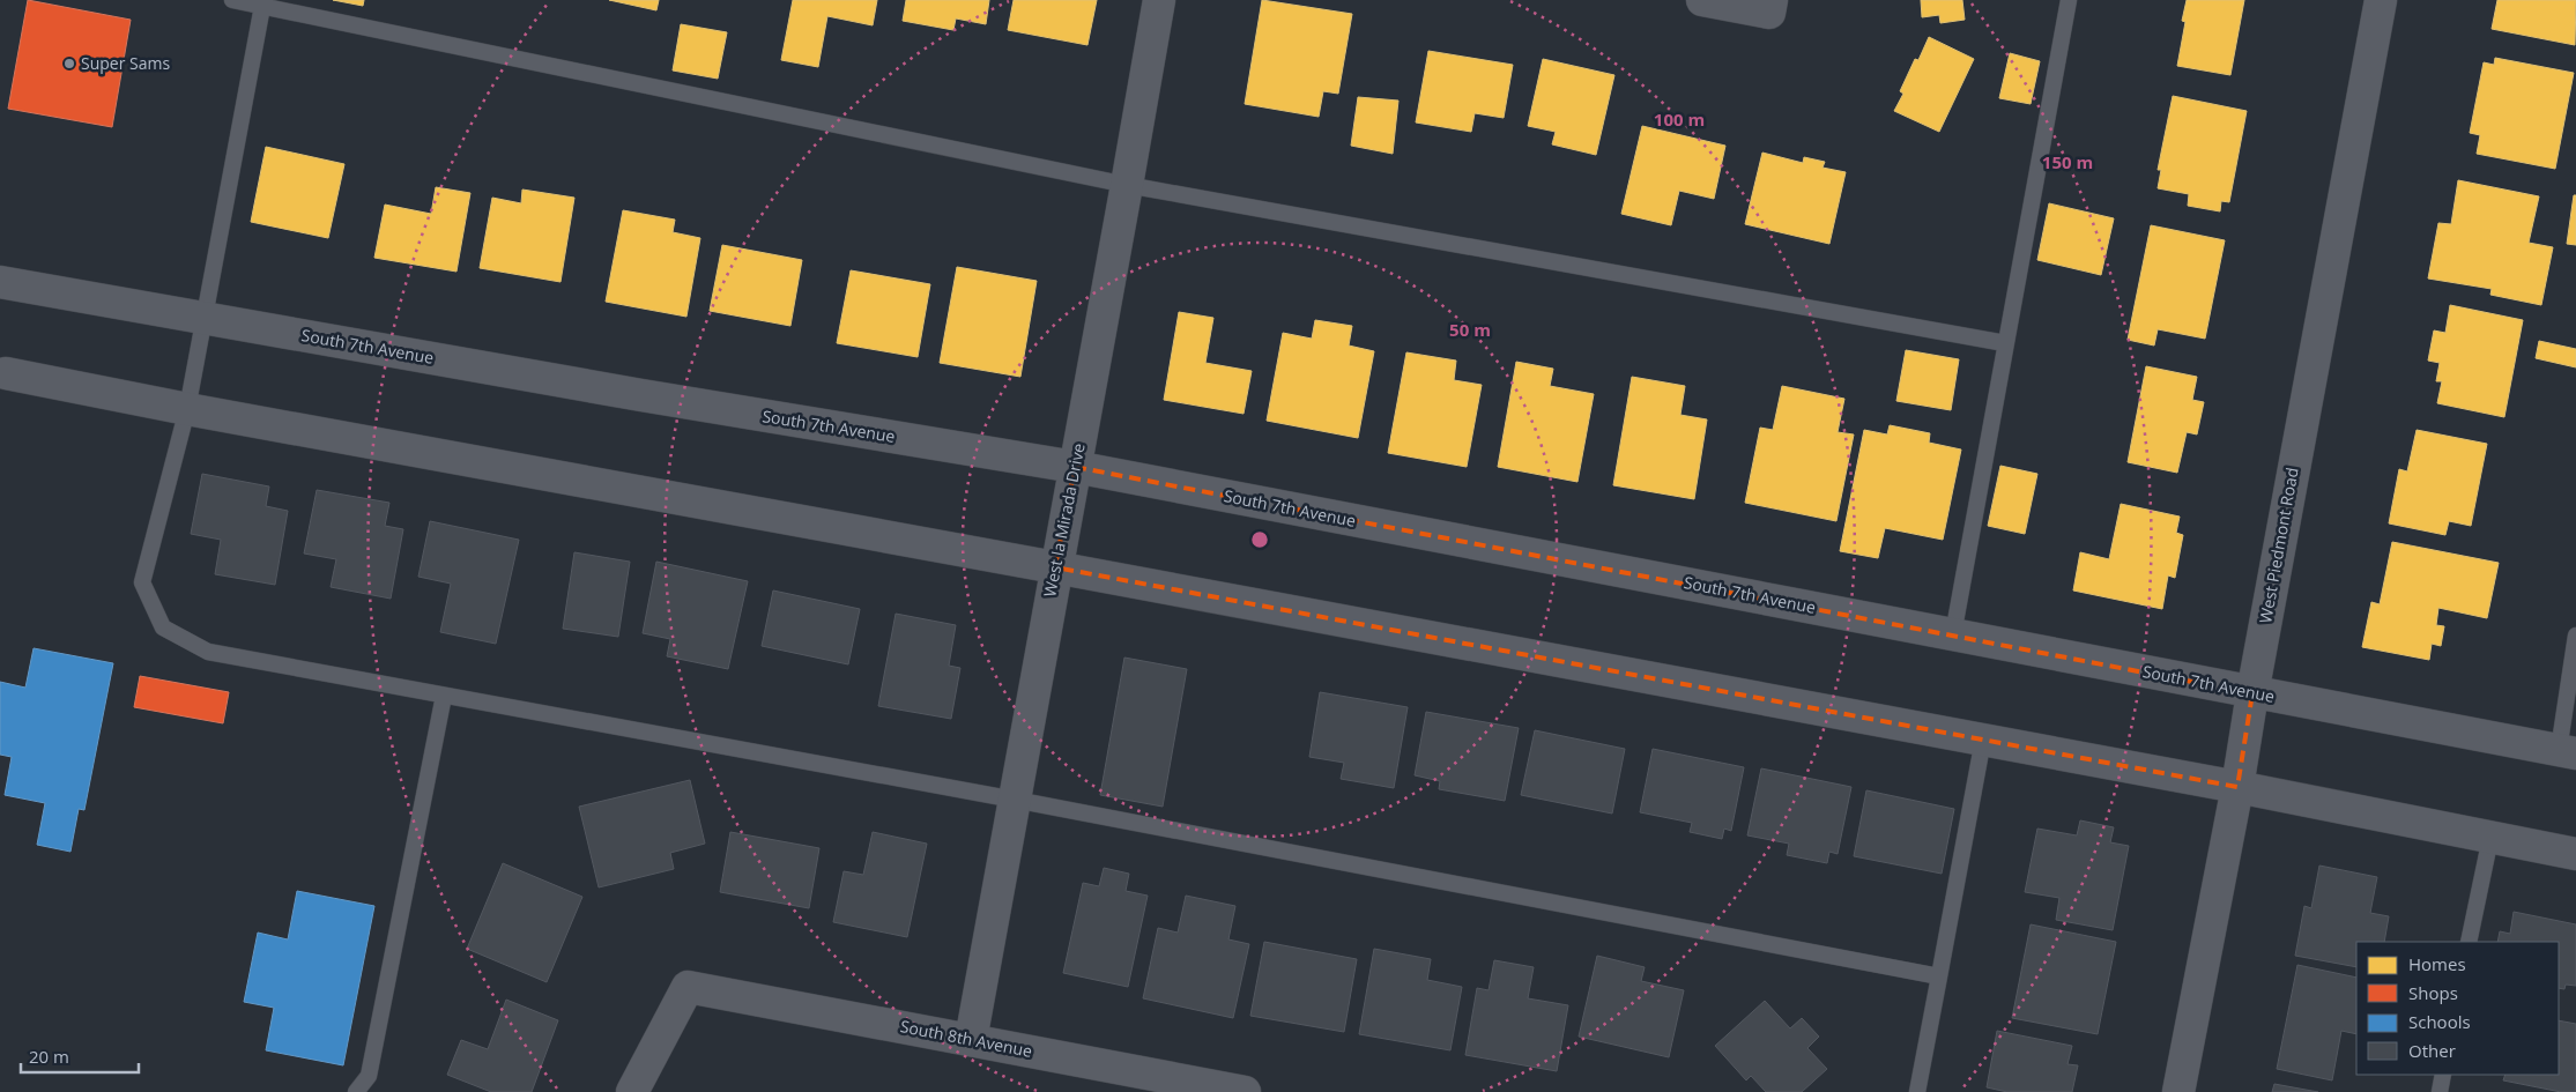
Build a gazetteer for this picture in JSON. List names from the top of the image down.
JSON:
{
  "streets": {
    "street": [
      "South 7th Avenue",
      "West la Mirada Drive",
      "West Piedmont Road",
      "South 8th Avenue"
    ]
  },
  "crossings": [
    ["South 7th Avenue", "West la Mirada Drive"],
    ["South 7th Avenue", "West Piedmont Road"],
    ["West la Mirada Drive", "South 8th Avenue"]
  ],
  "places": ["Super Sams"],
  "legend": [
    "Homes",
    "Shops",
    "Schools",
    "Other"
  ],
  "scale_bar": "20 m",
  "rings": ["100 m", "150 m", "50 m"]
}
